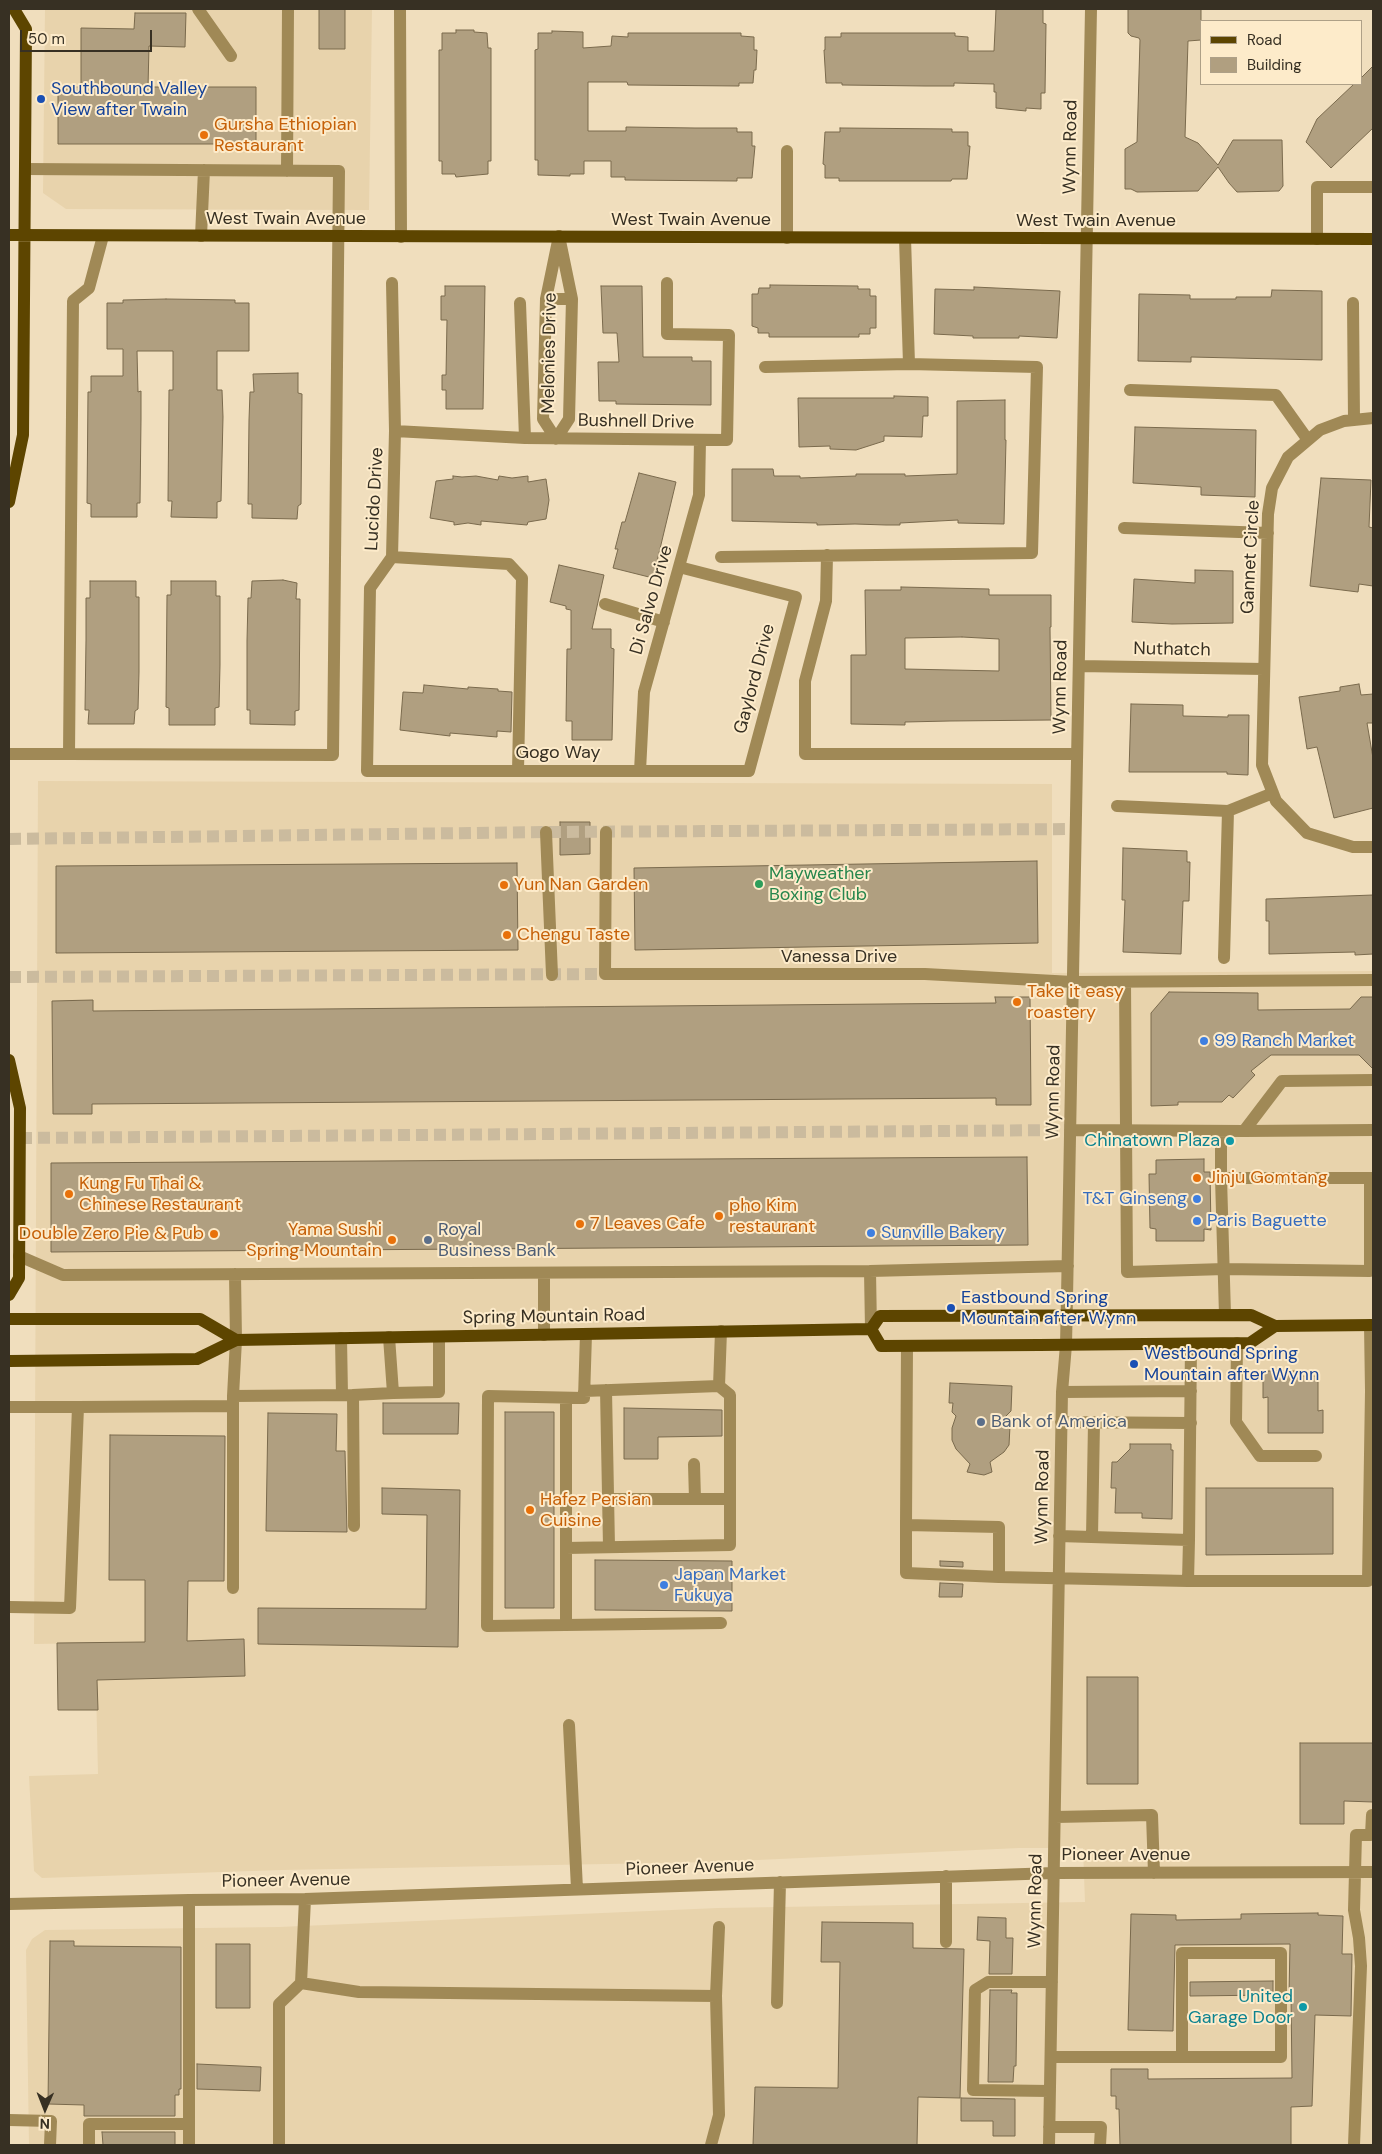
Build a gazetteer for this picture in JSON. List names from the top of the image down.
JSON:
{
  "streets": {
    "main road": ["West Twain Avenue", "Spring Mountain Road"],
    "street": [
      "Wynn Road",
      "Melonies Drive",
      "Bushnell Drive",
      "Lucido Drive",
      "Gannet Circle",
      "Di Salvo Drive",
      "Nuthatch",
      "Gaylord Drive",
      "Gogo Way",
      "Vanessa Drive",
      "Pioneer Avenue"
    ]
  },
  "crossings": [
    ["Wynn Road", "West Twain Avenue"],
    ["Wynn Road", "Nuthatch"],
    ["Wynn Road", "Vanessa Drive"],
    ["Wynn Road", "Pioneer Avenue"],
    ["West Twain Avenue", "Melonies Drive"],
    ["Melonies Drive", "Bushnell Drive"],
    ["Bushnell Drive", "Lucido Drive"],
    ["Bushnell Drive", "Di Salvo Drive"],
    ["Lucido Drive", "Gogo Way"],
    ["Gannet Circle", "Nuthatch"],
    ["Di Salvo Drive", "Gaylord Drive"],
    ["Di Salvo Drive", "Gogo Way"],
    ["Gaylord Drive", "Gogo Way"]
  ],
  "places": [
    "Southbound Valley View after Twain",
    "Gursha Ethiopian Restaurant",
    "Mayweather Boxing Club",
    "Yun Nan Garden",
    "Chengu Taste",
    "Take it easy roastery",
    "99 Ranch Market",
    "Chinatown Plaza",
    "Jinju Gomtang",
    "Kung Fu Thai & Chinese Restaurant",
    "T&T Ginseng",
    "pho Kim restaurant",
    "Paris Baguette",
    "7 Leaves Cafe",
    "Sunville Bakery",
    "Double Zero Pie & Pub",
    "Yama Sushi Spring Mountain",
    "Royal Business Bank",
    "Eastbound Spring Mountain after Wynn",
    "Westbound Spring Mountain after Wynn",
    "Bank of America",
    "Hafez Persian Cuisine",
    "Japan Market Fukuya",
    "United Garage Door"
  ],
  "legend": ["Road", "Building"],
  "scale_bar": "50 m",
  "north": "bottom"
}
